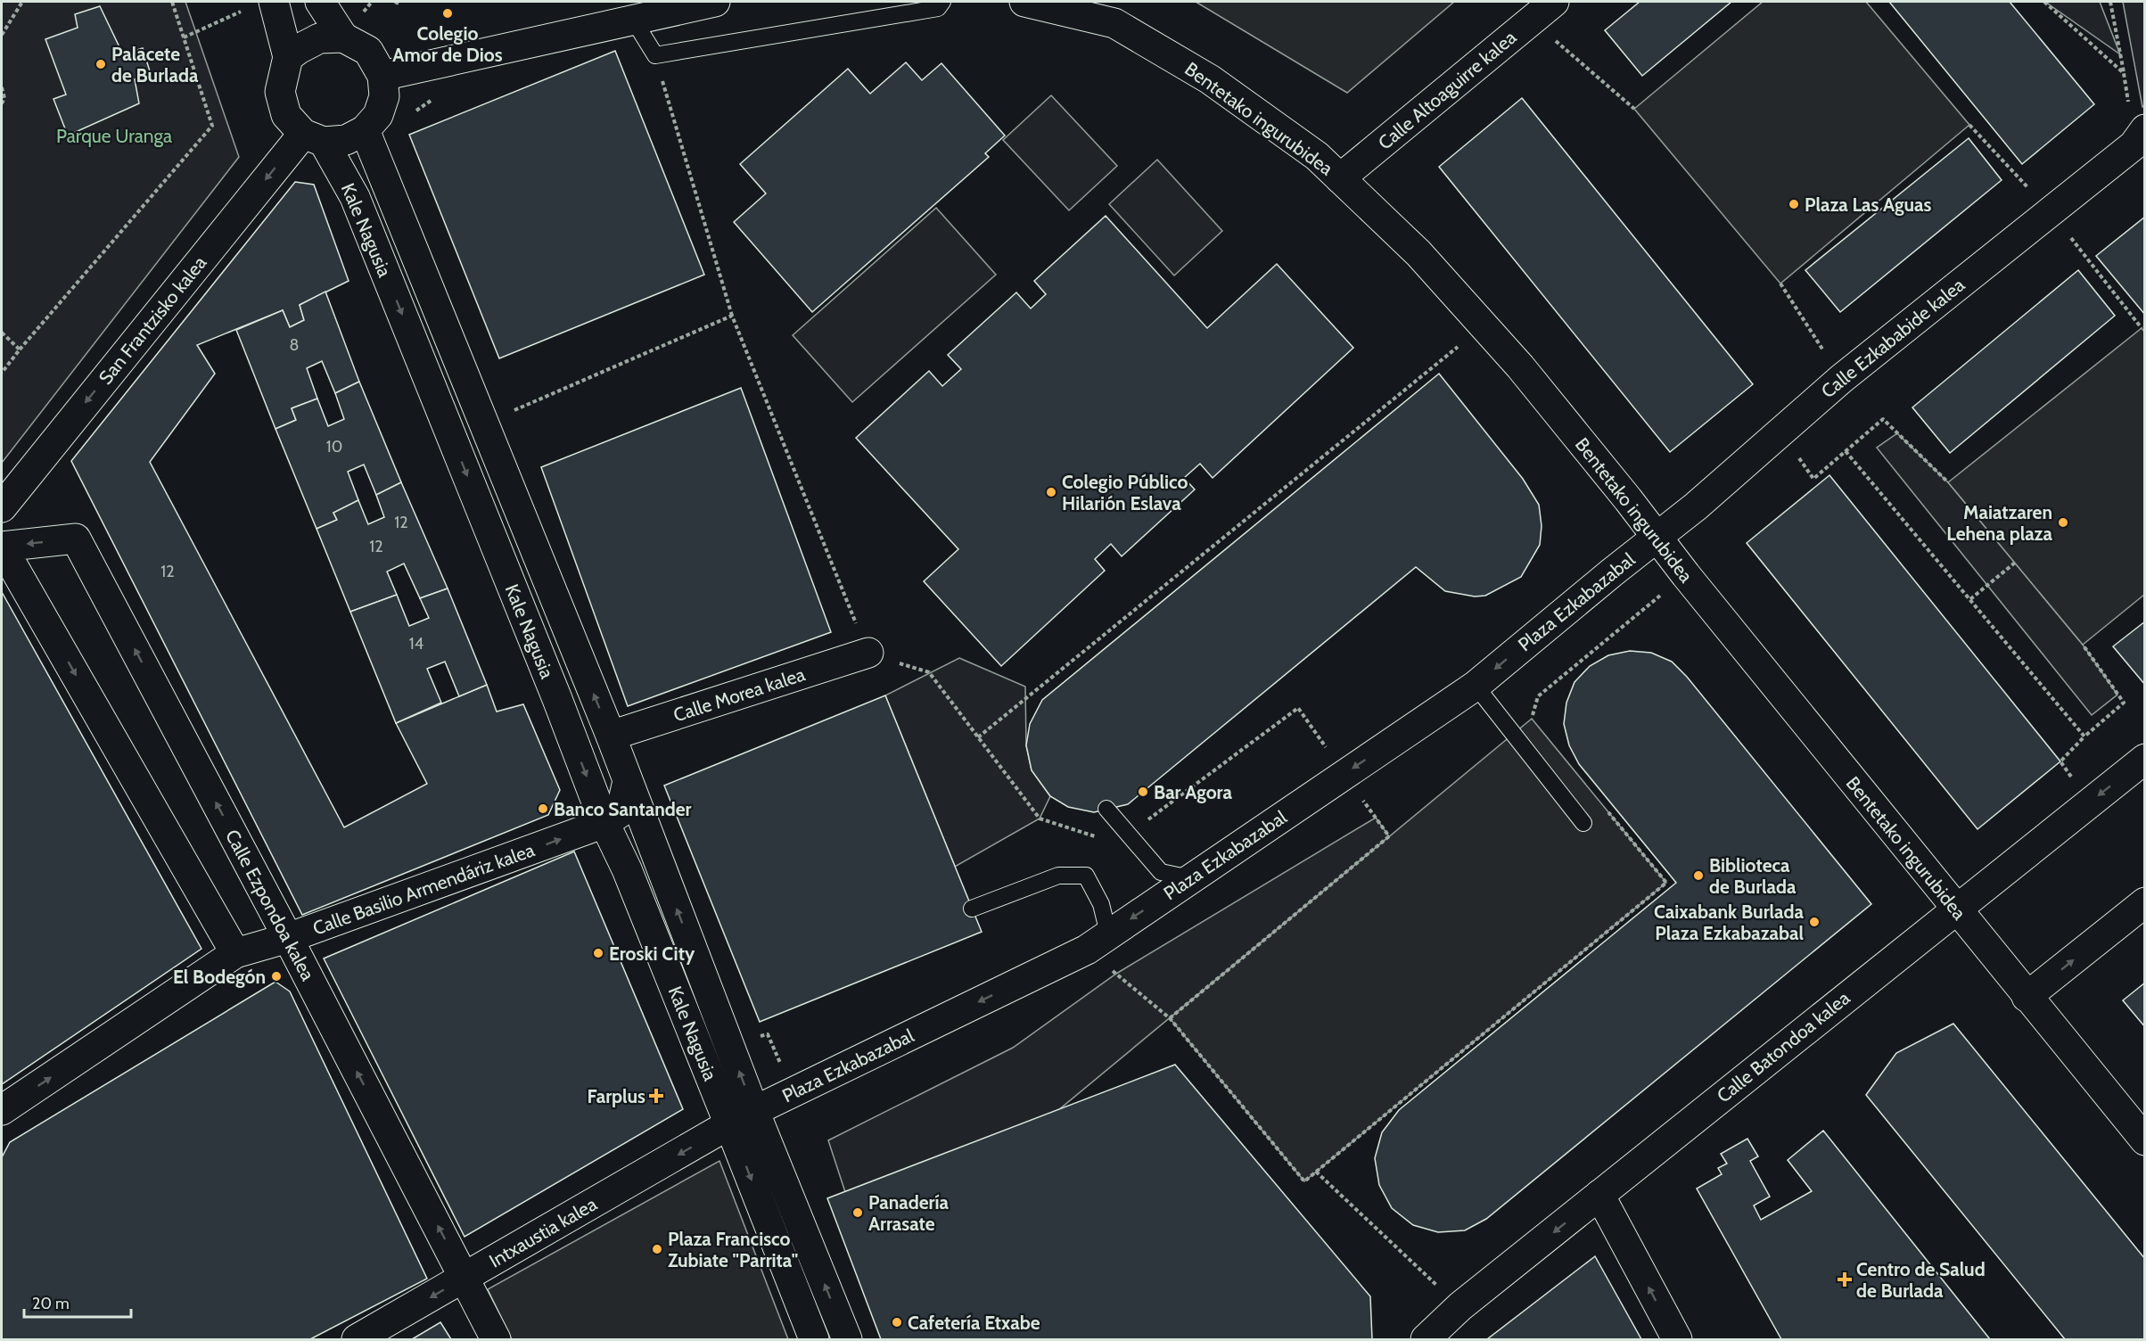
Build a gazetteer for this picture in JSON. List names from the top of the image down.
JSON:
{
  "streets": {
    "street": [
      "Calle Altoaguirre kalea",
      "Bentetako ingurubidea",
      "Kale Nagusia",
      "San Frantzisko kalea",
      "Calle Ezkababide kalea",
      "Plaza Ezkabazabal",
      "Calle Morea kalea",
      "Calle Basilio Armendáriz kalea",
      "Calle Ezpondoa kalea",
      "Calle Batondoa kalea",
      "Intxaustia kalea"
    ]
  },
  "crossings": [
    ["Calle Altoaguirre kalea", "Bentetako ingurubidea"],
    ["Bentetako ingurubidea", "Calle Ezkababide kalea"],
    ["Bentetako ingurubidea", "Plaza Ezkabazabal"],
    ["Bentetako ingurubidea", "Calle Batondoa kalea"],
    ["Kale Nagusia", "San Frantzisko kalea"],
    ["Kale Nagusia", "Plaza Ezkabazabal"],
    ["Kale Nagusia", "Calle Morea kalea"],
    ["Kale Nagusia", "Calle Basilio Armendáriz kalea"],
    ["Kale Nagusia", "Intxaustia kalea"],
    ["Calle Ezkababide kalea", "Plaza Ezkabazabal"],
    ["Plaza Ezkabazabal", "Intxaustia kalea"],
    ["Calle Basilio Armendáriz kalea", "Calle Ezpondoa kalea"],
    ["Calle Ezpondoa kalea", "Intxaustia kalea"]
  ],
  "one_way": [
    "San Frantzisko kalea",
    "Plaza Ezkabazabal",
    "Calle Basilio Armendáriz kalea",
    "Intxaustia kalea"
  ],
  "parks": ["Parque Uranga"],
  "places": {
    "other": [
      "Colegio Amor de Dios",
      "Palacete de Burlada",
      "Plaza Las Aguas",
      "Colegio Público Hilarión Eslava",
      "Maiatzaren Lehena plaza",
      "Bar Agora",
      "Banco Santander",
      "Biblioteca de Burlada",
      "Caixabank Burlada Plaza Ezkabazabal",
      "Eroski City",
      "El Bodegón",
      "Panadería Arrasate",
      "Plaza Francisco Zubiate \"Parrita\"",
      "Cafetería Etxabe"
    ],
    "health": ["Farplus", "Centro de Salud de Burlada"]
  },
  "house_numbers": [
    "8",
    "10",
    "12",
    "12",
    "12",
    "14"
  ],
  "scale_bar": "20 m"
}
